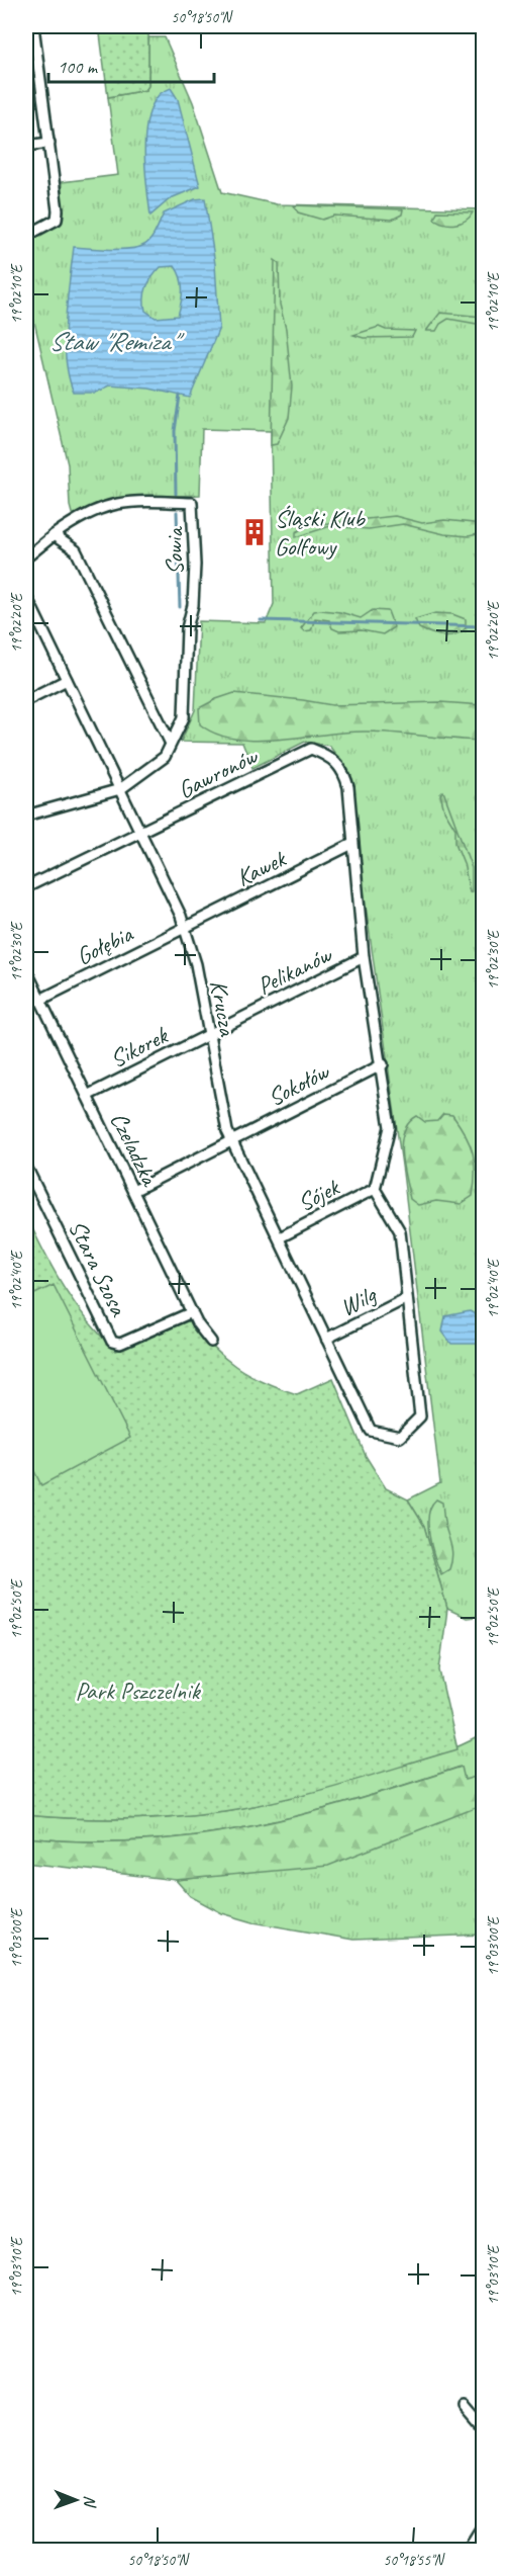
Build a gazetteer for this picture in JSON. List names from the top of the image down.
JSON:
{
  "streets": {
    "street": [
      "Sowia",
      "Gawronów",
      "Kawek",
      "Gołębia",
      "Pelikanów",
      "Krucza",
      "Sikorek",
      "Sokołów",
      "Czeladzka",
      "Sójek",
      "Stara Szosa",
      "Wilg"
    ]
  },
  "crossings": [
    ["Sowia", "Krucza"],
    ["Gawronów", "Kawek"],
    ["Gawronów", "Krucza"],
    ["Kawek", "Gołębia"],
    ["Kawek", "Krucza"],
    ["Gołębia", "Krucza"],
    ["Gołębia", "Czeladzka"],
    ["Pelikanów", "Krucza"],
    ["Pelikanów", "Sikorek"],
    ["Krucza", "Sikorek"],
    ["Krucza", "Sokołów"],
    ["Krucza", "Sójek"],
    ["Krucza", "Wilg"],
    ["Sikorek", "Czeladzka"],
    ["Sokołów", "Czeladzka"],
    ["Czeladzka", "Stara Szosa"]
  ],
  "water": ["Staw \"Remiza\""],
  "parks": ["Park Pszczelnik"],
  "places": {
    "building": ["Śląski Klub Golfowy"]
  },
  "scale_bar": "100 m",
  "north": "right",
  "coordinates": [
    "50°18'50\"N",
    "19°02'10\"E",
    "19°02'20\"E",
    "19°02'30\"E",
    "19°02'40\"E",
    "19°02'50\"E",
    "19°03'00\"E",
    "19°03'10\"E",
    "50°18'55\"N"
  ]
}
